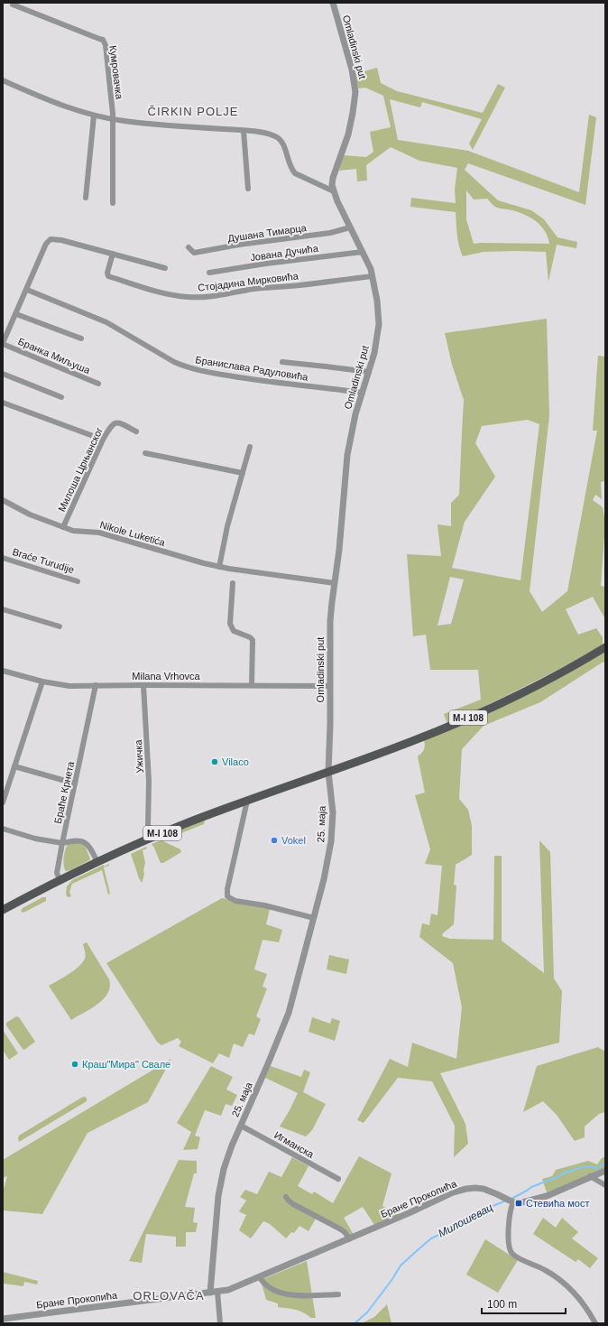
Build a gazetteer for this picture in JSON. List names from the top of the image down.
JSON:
{
  "streets": {
    "main road": ["M-I 108"],
    "street": [
      "Omladinski put",
      "Кумровачка",
      "Душана Тимарца",
      "Јована Дучића",
      "Стојадина Мирковића",
      "Бранка Миљуша",
      "Бранислава Радуловића",
      "Милоша Црњанског",
      "Nikole Luketića",
      "Braće Turudije",
      "Milana Vrhovca",
      "Ужичка",
      "Браће Крнета",
      "25. маја",
      "Игманска",
      "Бране Прокопића"
    ]
  },
  "crossings": [
    ["Omladinski put", "Душана Тимарца"],
    ["Omladinski put", "Јована Дучића"],
    ["Omladinski put", "Стојадина Мирковића"],
    ["Omladinski put", "Бранислава Радуловића"],
    ["Omladinski put", "Nikole Luketića"],
    ["Omladinski put", "Milana Vrhovca"],
    ["Omladinski put", "M-I 108"],
    ["Omladinski put", "25. маја"],
    ["Стојадина Мирковића", "Бранка Миљуша"],
    ["Бранка Миљуша", "Бранислава Радуловића"],
    ["Милоша Црњанског", "Nikole Luketića"],
    ["Milana Vrhovca", "Ужичка"],
    ["Milana Vrhovca", "Браће Крнета"],
    ["M-I 108", "Браће Крнета"],
    ["M-I 108", "25. маја"],
    ["25. маја", "Игманска"],
    ["25. маја", "Бране Прокопића"]
  ],
  "districts": ["ČIRKIN POLJE", "ORLOVAČA"],
  "water": ["Милошевац"],
  "places": {
    "other": ["Vilaco", "Vokel", "Краш\"Мира\" Свале"],
    "transit": ["Стевића мост"]
  },
  "scale_bar": "100 m"
}
